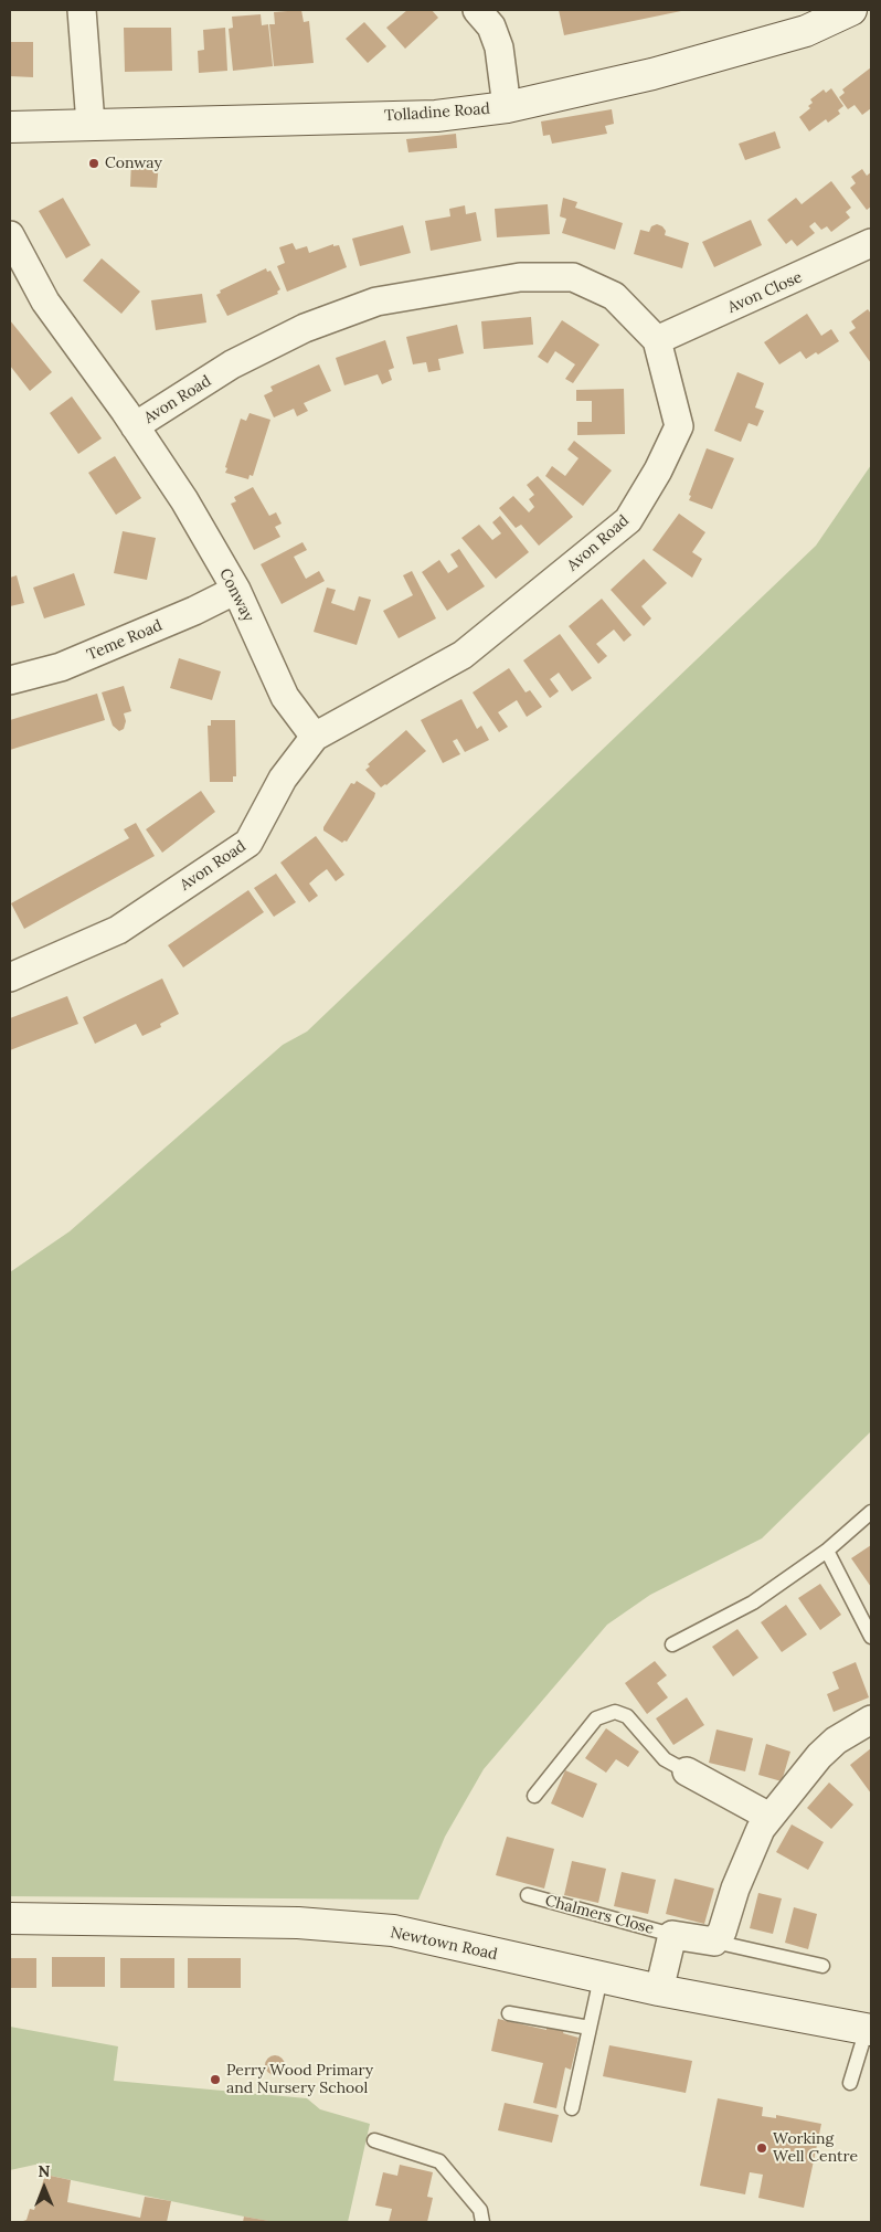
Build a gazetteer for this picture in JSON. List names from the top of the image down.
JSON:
{
  "streets": {
    "main road": ["Tolladine Road", "Newtown Road"],
    "street": [
      "Avon Close",
      "Avon Road",
      "Conway",
      "Teme Road",
      "Chalmers Close"
    ]
  },
  "crossings": [
    ["Avon Close", "Avon Road"],
    ["Avon Road", "Conway"],
    ["Conway", "Teme Road"],
    ["Chalmers Close", "Newtown Road"]
  ],
  "places": ["Conway", "Perry Wood Primary and Nursery School", "Working Well Centre"],
  "north": "top"
}
